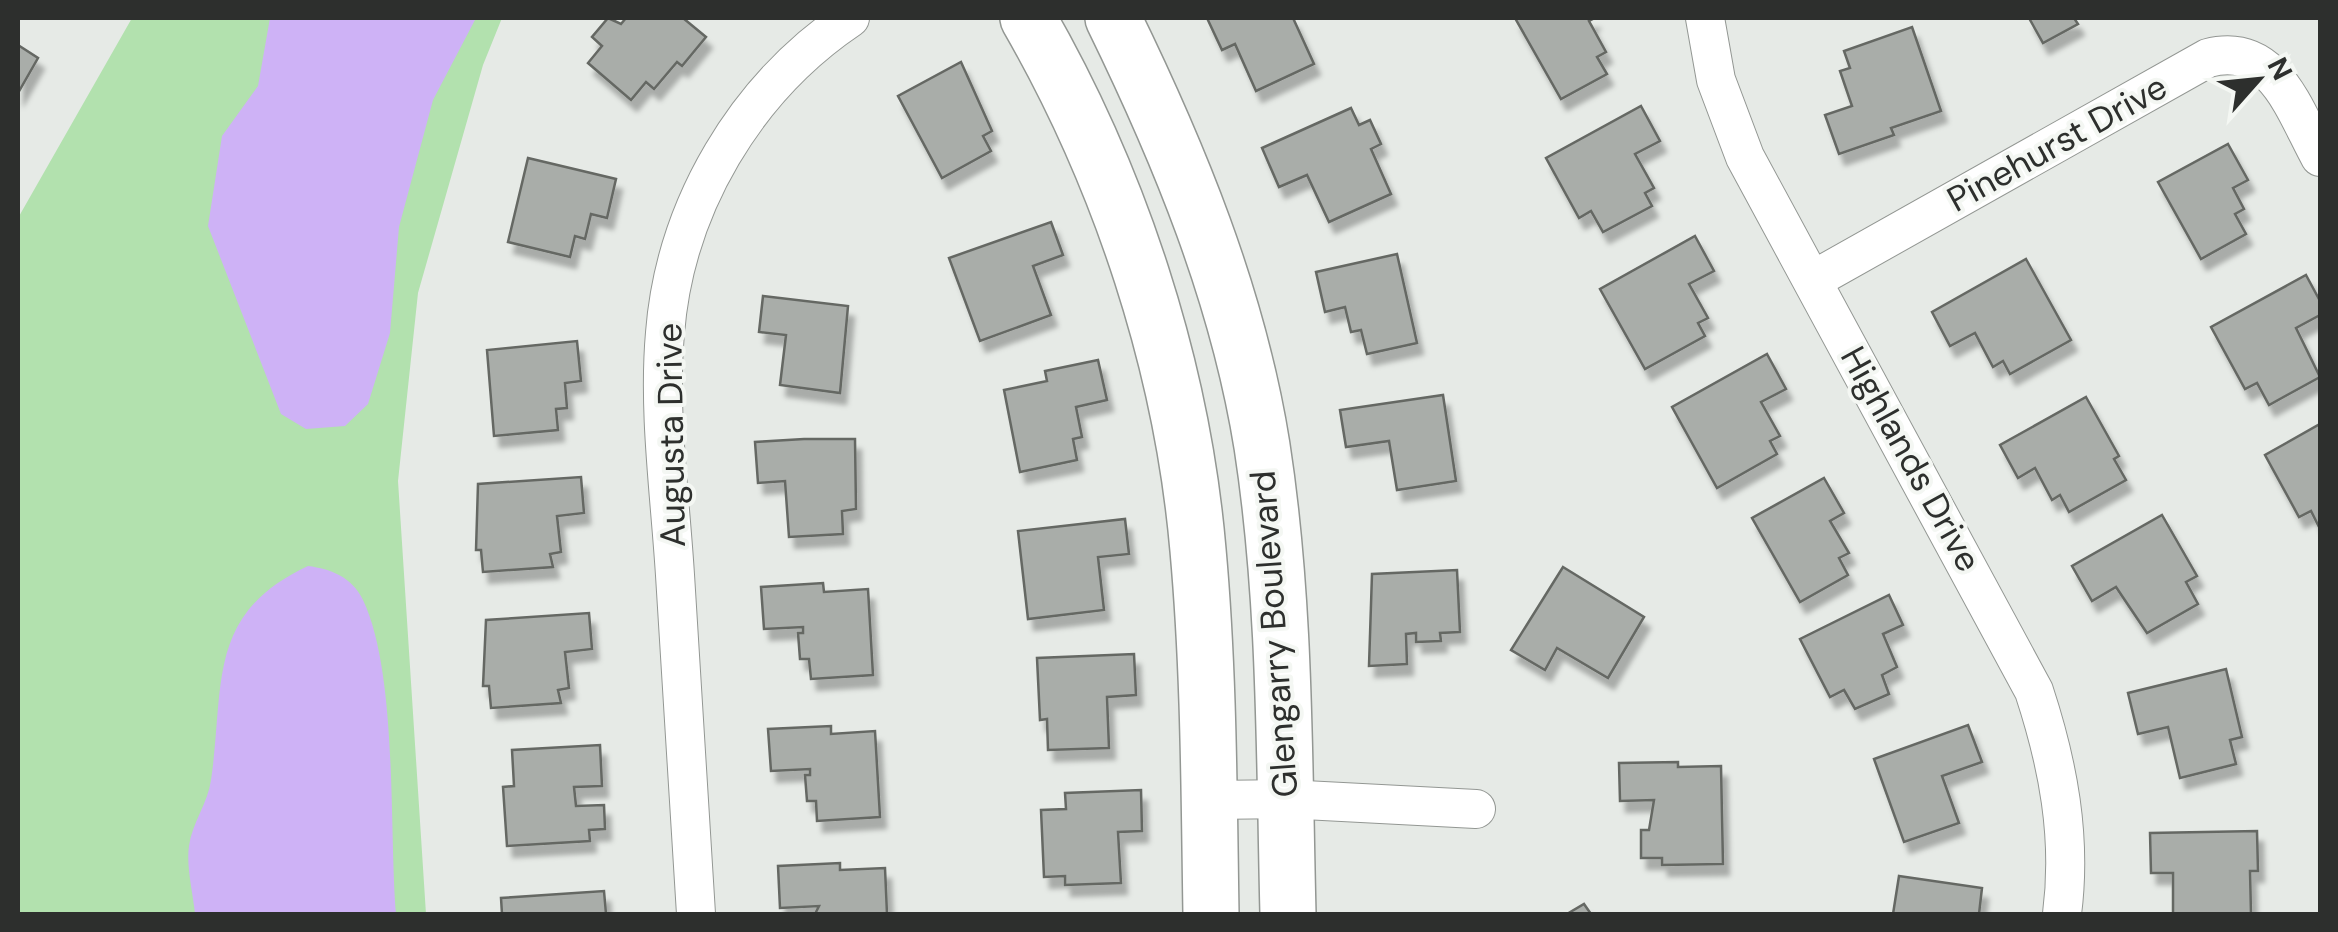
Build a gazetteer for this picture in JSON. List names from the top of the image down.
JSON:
{
  "streets": {
    "street": [
      "Pinehurst Drive",
      "Augusta Drive",
      "Highlands Drive",
      "Glengarry Boulevard"
    ]
  },
  "crossings": [
    ["Pinehurst Drive", "Highlands Drive"]
  ],
  "north": "top right"
}
